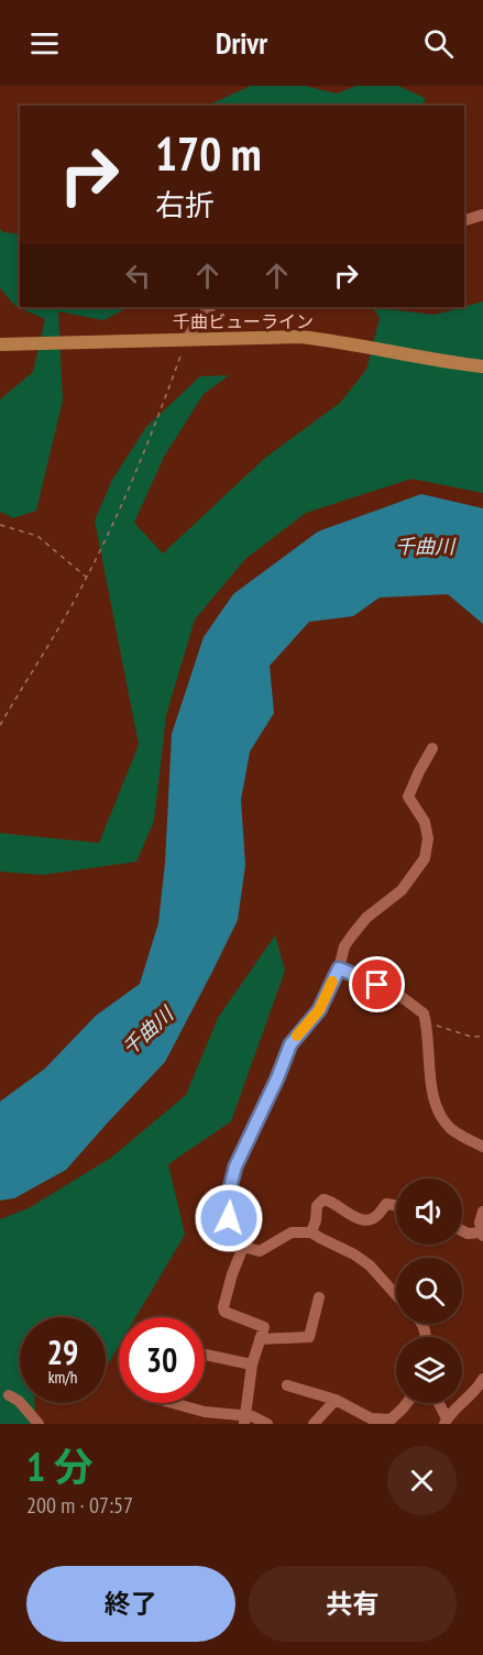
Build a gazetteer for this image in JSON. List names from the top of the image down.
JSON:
{
  "streets": {
    "street": ["千曲ビューライン"]
  },
  "water": ["千曲川"],
  "page": {
    "header": "Drivr",
    "turn": ["170 m", "右折"],
    "speed": "29 km/h",
    "limit": "30",
    "heading": ["1 分", "200 m · 07:57"],
    "buttons": ["終了", "共有"]
  }
}
